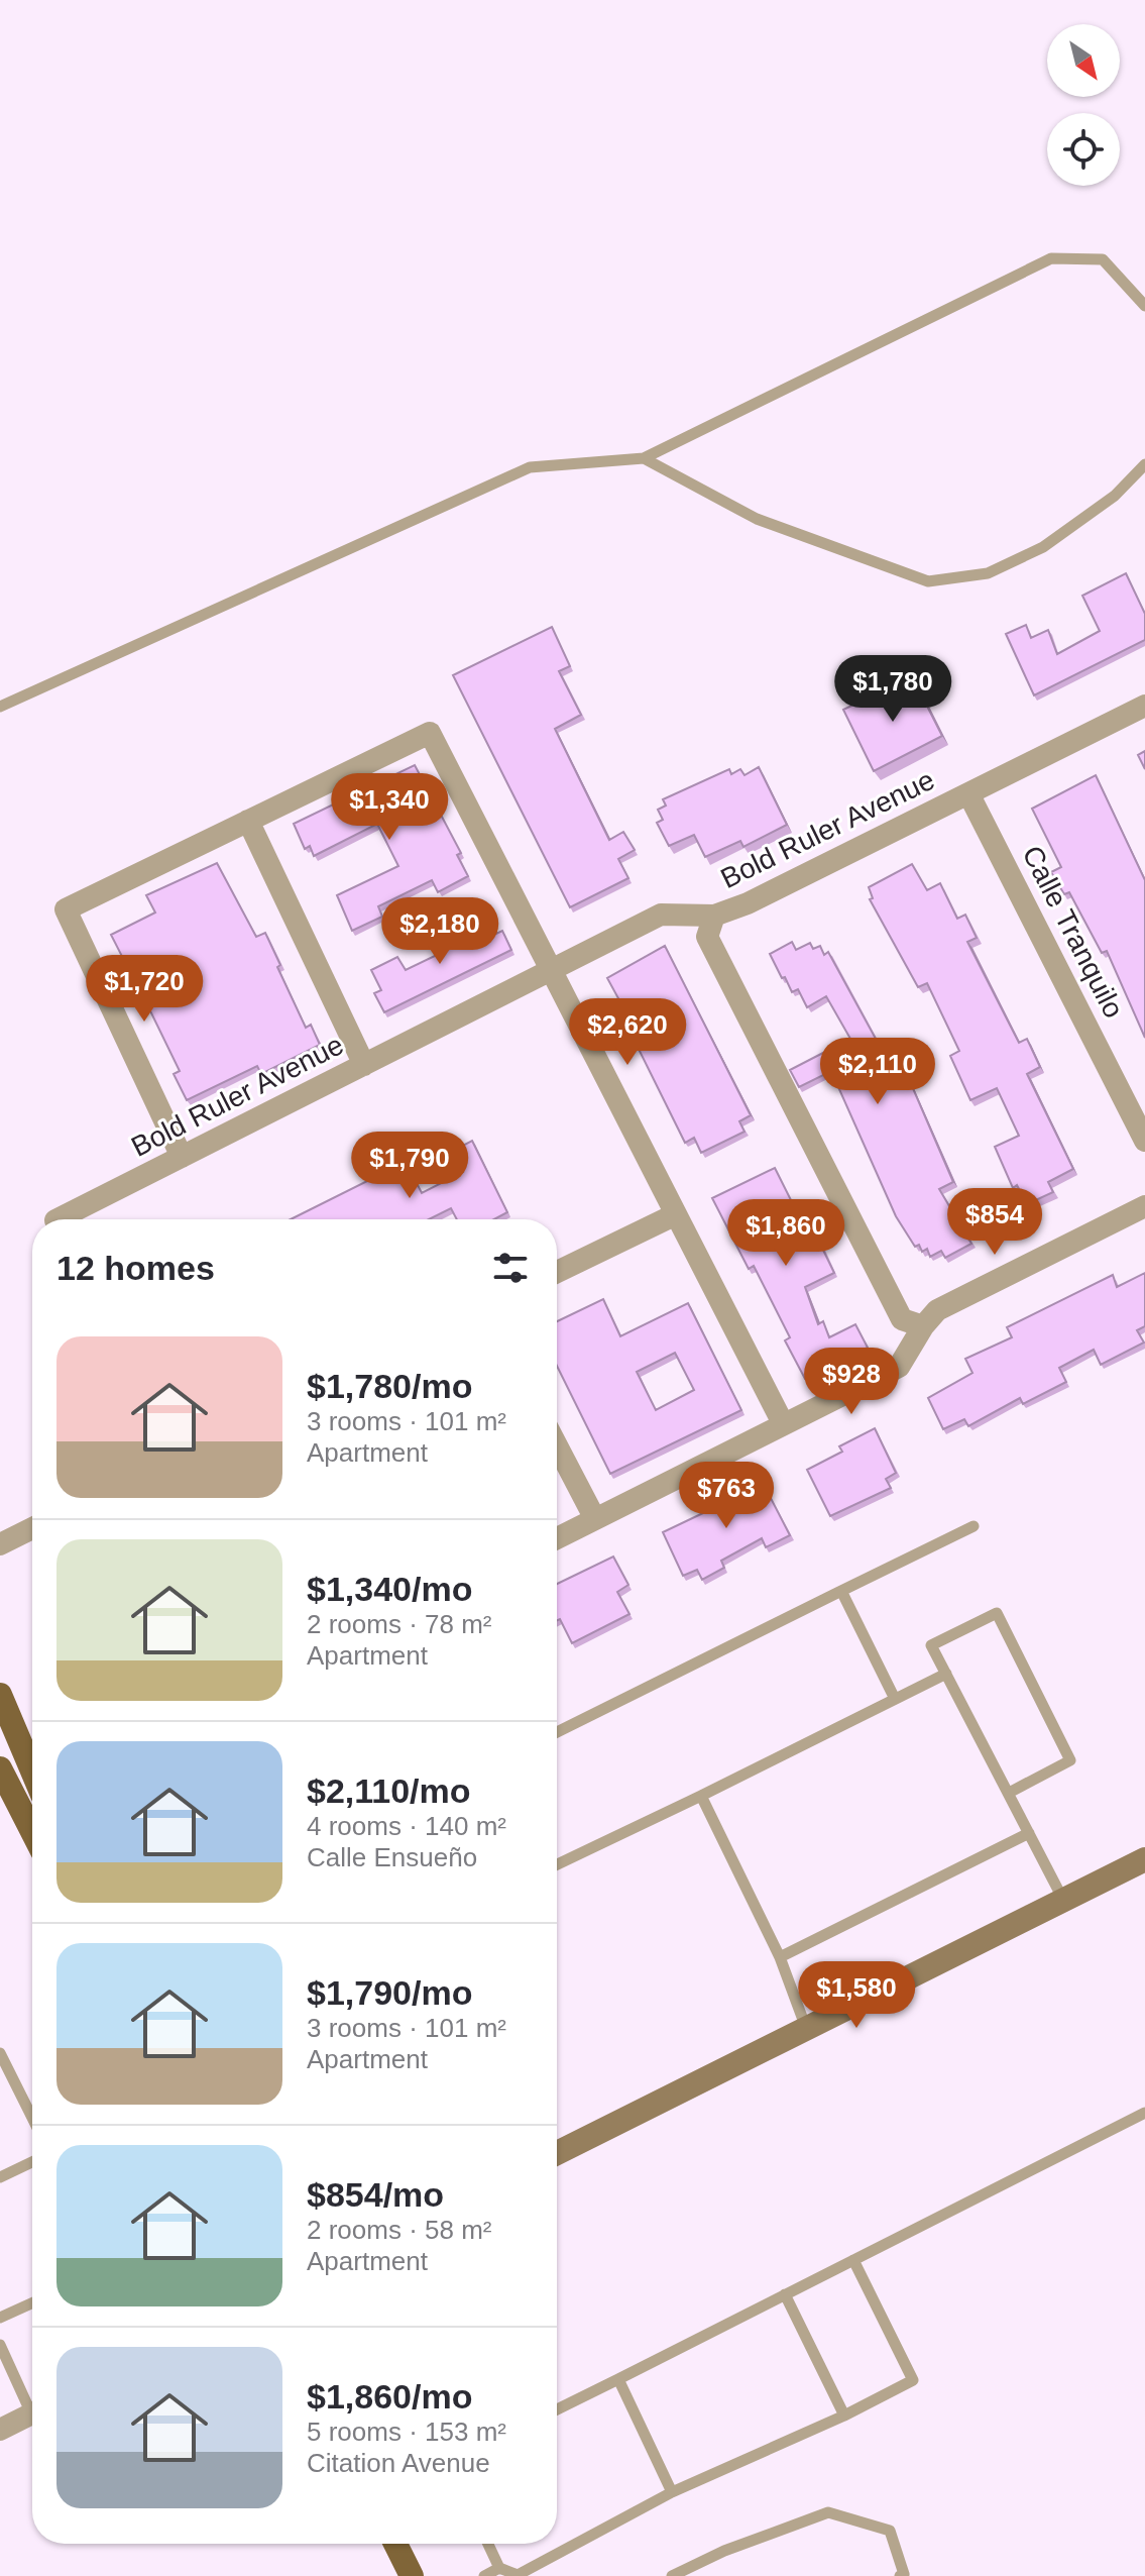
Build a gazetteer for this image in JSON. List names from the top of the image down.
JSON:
{
  "streets": {
    "street": ["Bold Ruler Avenue", "Calle Tranquilo"]
  },
  "crossings": [
    ["Bold Ruler Avenue", "Calle Tranquilo"]
  ],
  "north": "bottom right",
  "page": {
    "price": [
      "$1,780",
      "$1,340",
      "$2,180",
      "$1,720",
      "$2,620",
      "$2,110",
      "$1,790",
      "$854",
      "$1,860",
      "$928",
      "$763",
      "$1,580"
    ],
    "heading": "12 homes",
    "list": [
      {
        "name": "$1,780/mo",
        "note": "3 rooms · 101 m² · Apartment"
      },
      {
        "name": "$1,340/mo",
        "note": "2 rooms · 78 m² · Apartment"
      },
      {
        "name": "$2,110/mo",
        "note": "4 rooms · 140 m² · Calle Ensueño"
      },
      {
        "name": "$1,790/mo",
        "note": "3 rooms · 101 m² · Apartment"
      },
      {
        "name": "$854/mo",
        "note": "2 rooms · 58 m² · Apartment"
      },
      {
        "name": "$1,860/mo",
        "note": "5 rooms · 153 m² · Citation Avenue"
      }
    ]
  }
}
